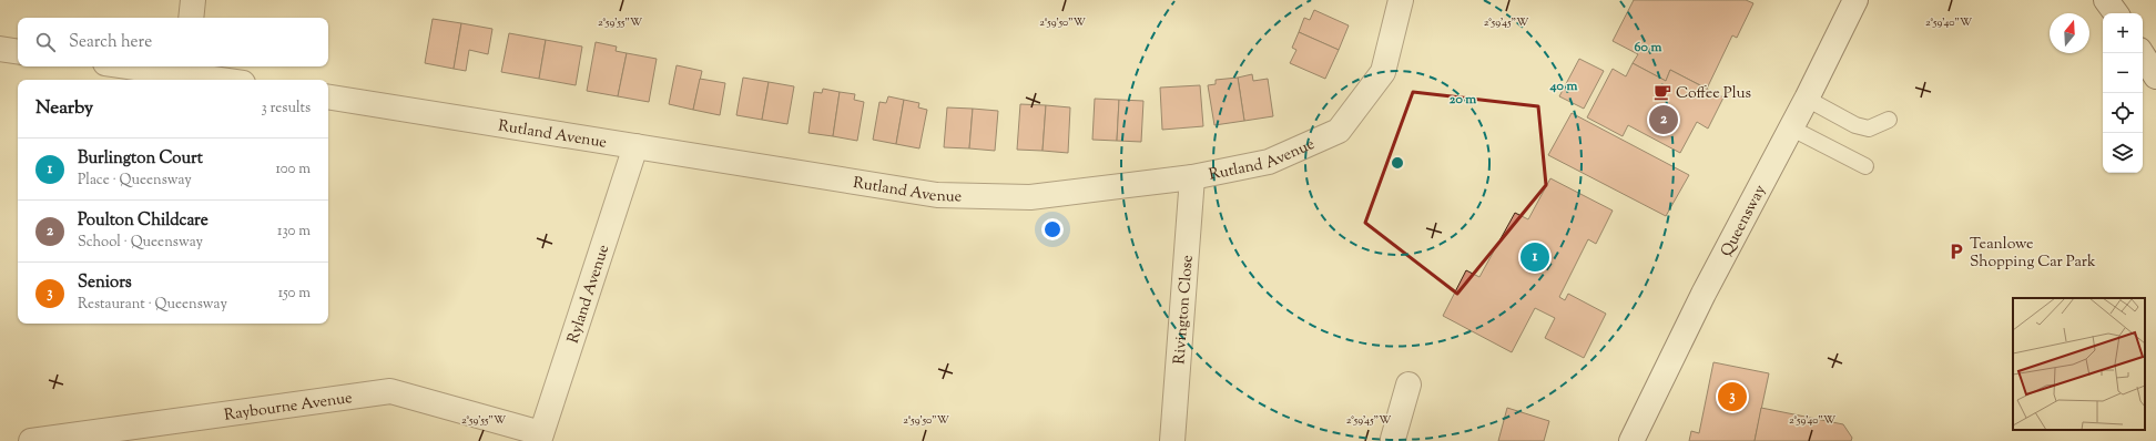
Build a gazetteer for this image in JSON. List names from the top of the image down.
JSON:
{
  "streets": {
    "street": [
      "Rutland Avenue",
      "Queensway",
      "Ryland Avenue",
      "Rivington Close",
      "Raybourne Avenue"
    ]
  },
  "crossings": [
    ["Rutland Avenue", "Ryland Avenue"],
    ["Rutland Avenue", "Rivington Close"],
    ["Ryland Avenue", "Raybourne Avenue"]
  ],
  "places": {
    "cafe": ["Coffee Plus"],
    "parking": ["Teanlowe Shopping Car Park"]
  },
  "north": "top",
  "page": {
    "map_buttons": ["+", "−"],
    "search": "Search here",
    "heading": ["Nearby", "3 results"],
    "pins": ["2", "1", "3"],
    "list": [
      {
        "mark": "1",
        "name": "Burlington Court",
        "note": "Place · Queensway",
        "value": "100 m"
      },
      {
        "mark": "2",
        "name": "Poulton Childcare",
        "note": "School · Queensway",
        "value": "130 m"
      },
      {
        "mark": "3",
        "name": "Seniors",
        "note": "Restaurant · Queensway",
        "value": "150 m"
      }
    ]
  },
  "coordinates": [
    "2°59'55\"W",
    "2°59'50\"W",
    "2°59'45\"W",
    "2°59'40\"W"
  ],
  "rings": ["60 m", "40 m", "20 m"]
}
